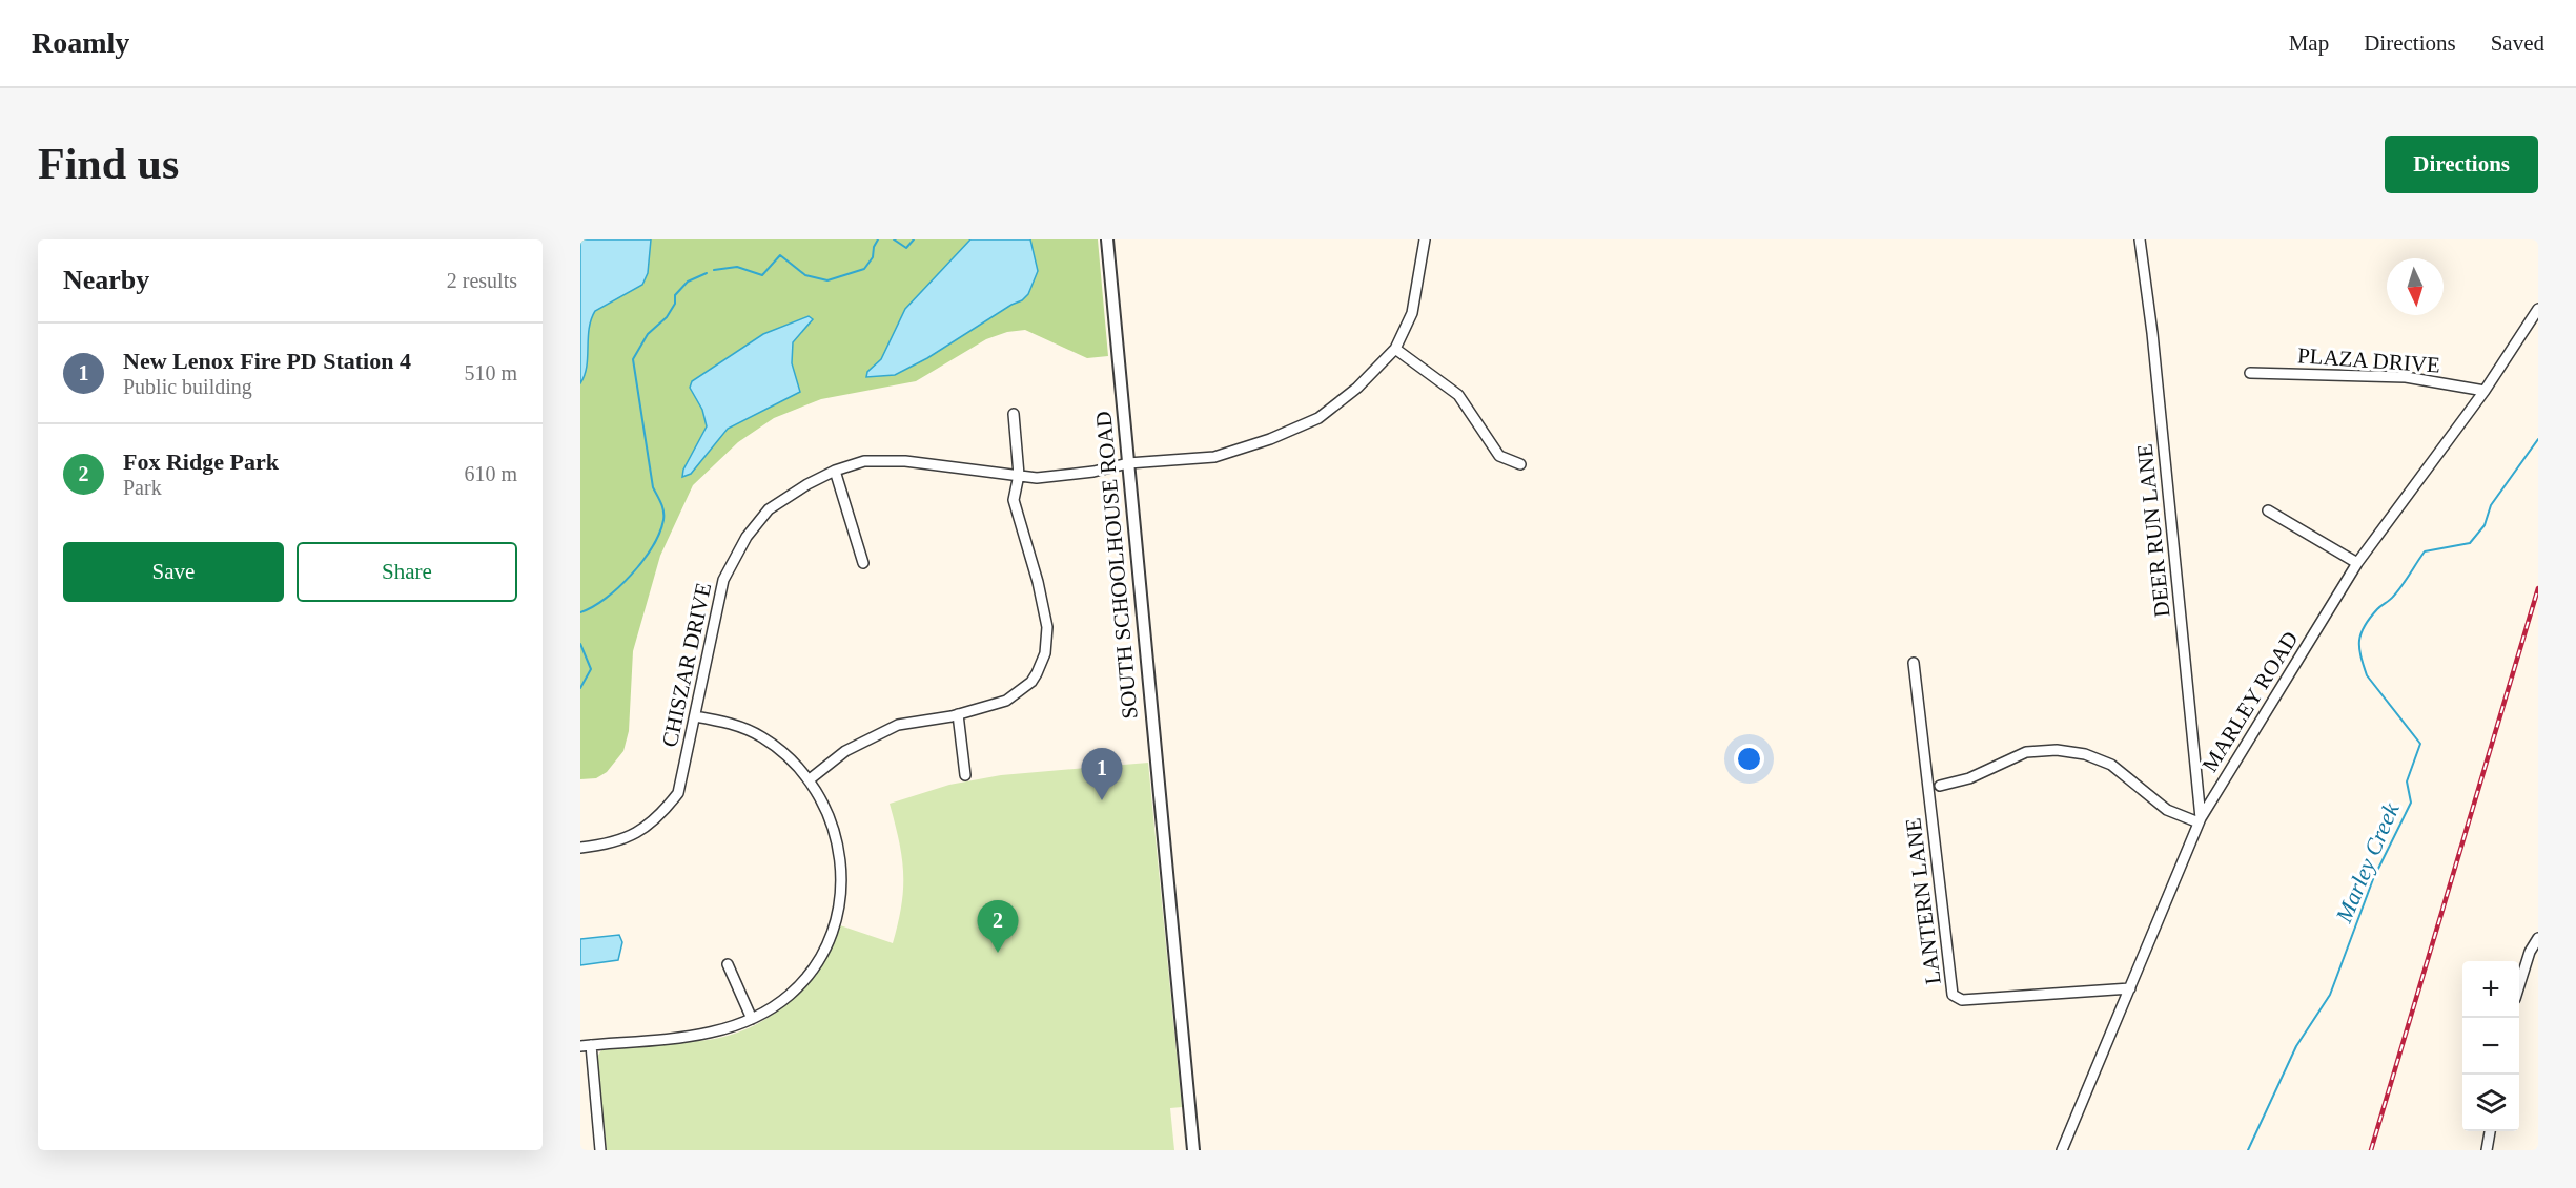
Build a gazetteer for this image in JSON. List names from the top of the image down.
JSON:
{
  "streets": {
    "street": [
      "PLAZA DRIVE",
      "DEER RUN LANE",
      "SOUTH SCHOOLHOUSE ROAD",
      "CHISZAR DRIVE",
      "MARLEY ROAD",
      "LANTERN LANE"
    ]
  },
  "crossings": [
    ["PLAZA DRIVE", "MARLEY ROAD"],
    ["DEER RUN LANE", "MARLEY ROAD"],
    ["SOUTH SCHOOLHOUSE ROAD", "CHISZAR DRIVE"],
    ["MARLEY ROAD", "LANTERN LANE"]
  ],
  "water": ["Marley Creek"],
  "north": "bottom",
  "page": {
    "header": "Roamly",
    "nav": ["Map", "Directions", "Saved"],
    "buttons": [
      "Directions",
      ["Save", "Share"]
    ],
    "title": "Find us",
    "heading": ["Nearby", "2 results"],
    "list": [
      {
        "mark": "1",
        "name": "New Lenox Fire PD Station 4",
        "note": "Public building",
        "value": "510 m"
      },
      {
        "mark": "2",
        "name": "Fox Ridge Park",
        "note": "Park",
        "value": "610 m"
      }
    ],
    "pins": ["1", "2"],
    "map_buttons": ["+", "−"]
  }
}
